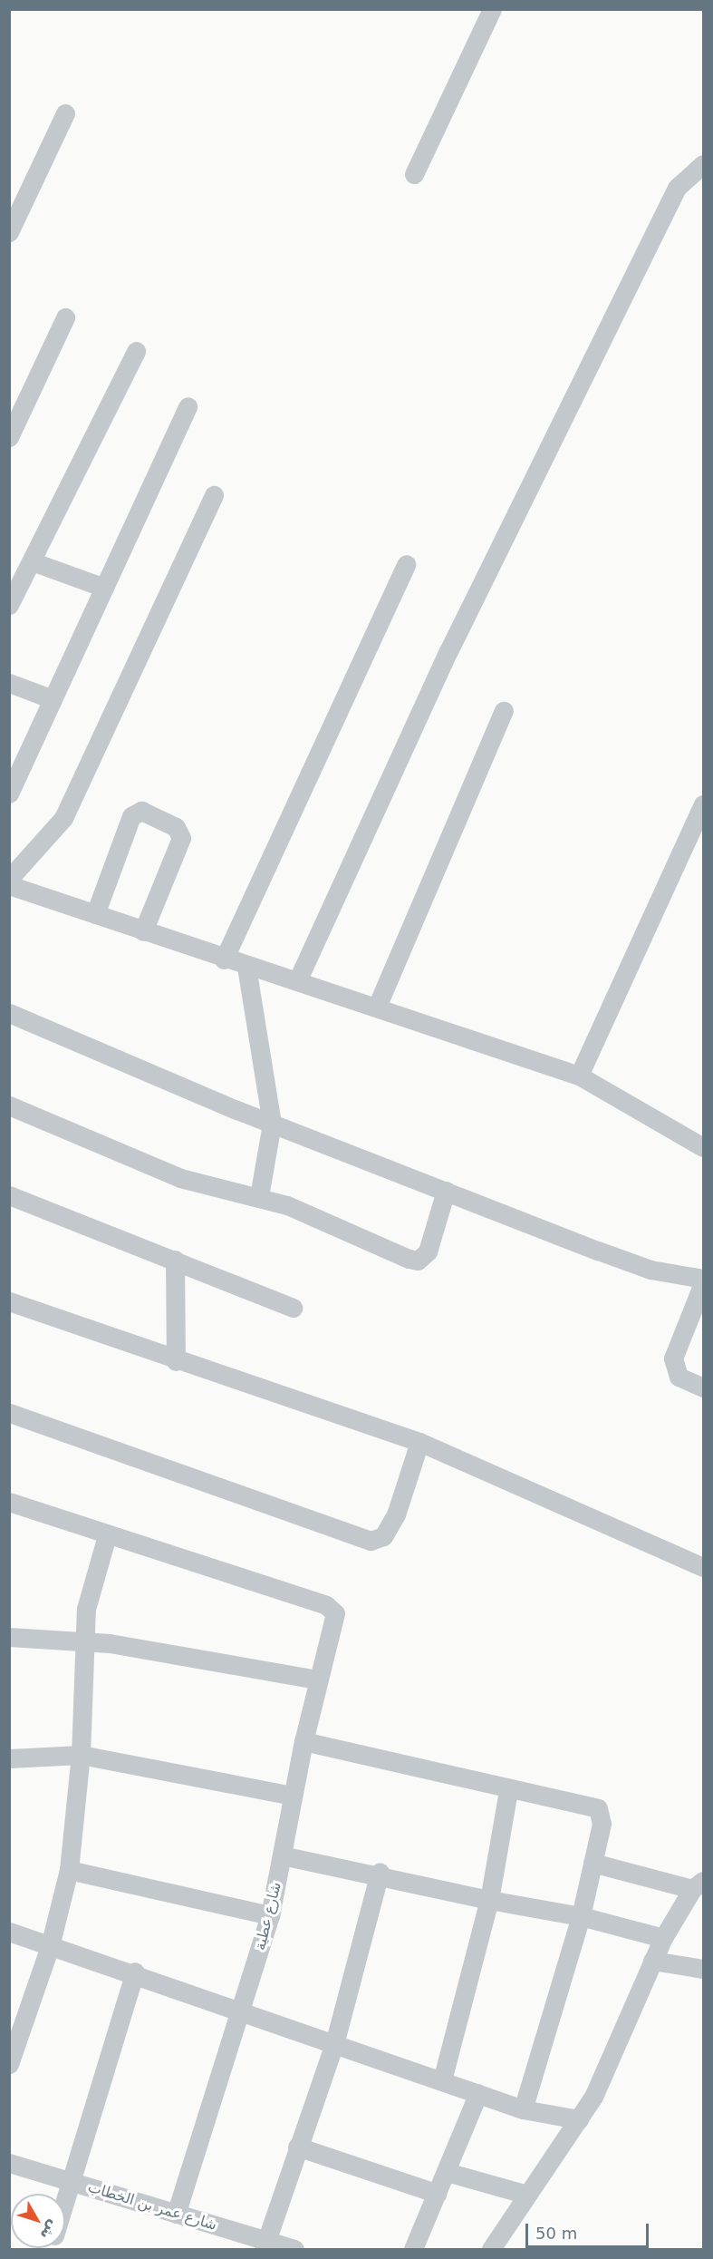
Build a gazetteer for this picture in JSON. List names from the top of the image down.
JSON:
{
  "streets": {
    "street": ["شارع عطية", "شارع عمر بن الخطاب"]
  },
  "crossings": [
    ["شارع عطية", "شارع عمر بن الخطاب"]
  ],
  "scale_bar": "50 m",
  "north": "bottom right"
}
